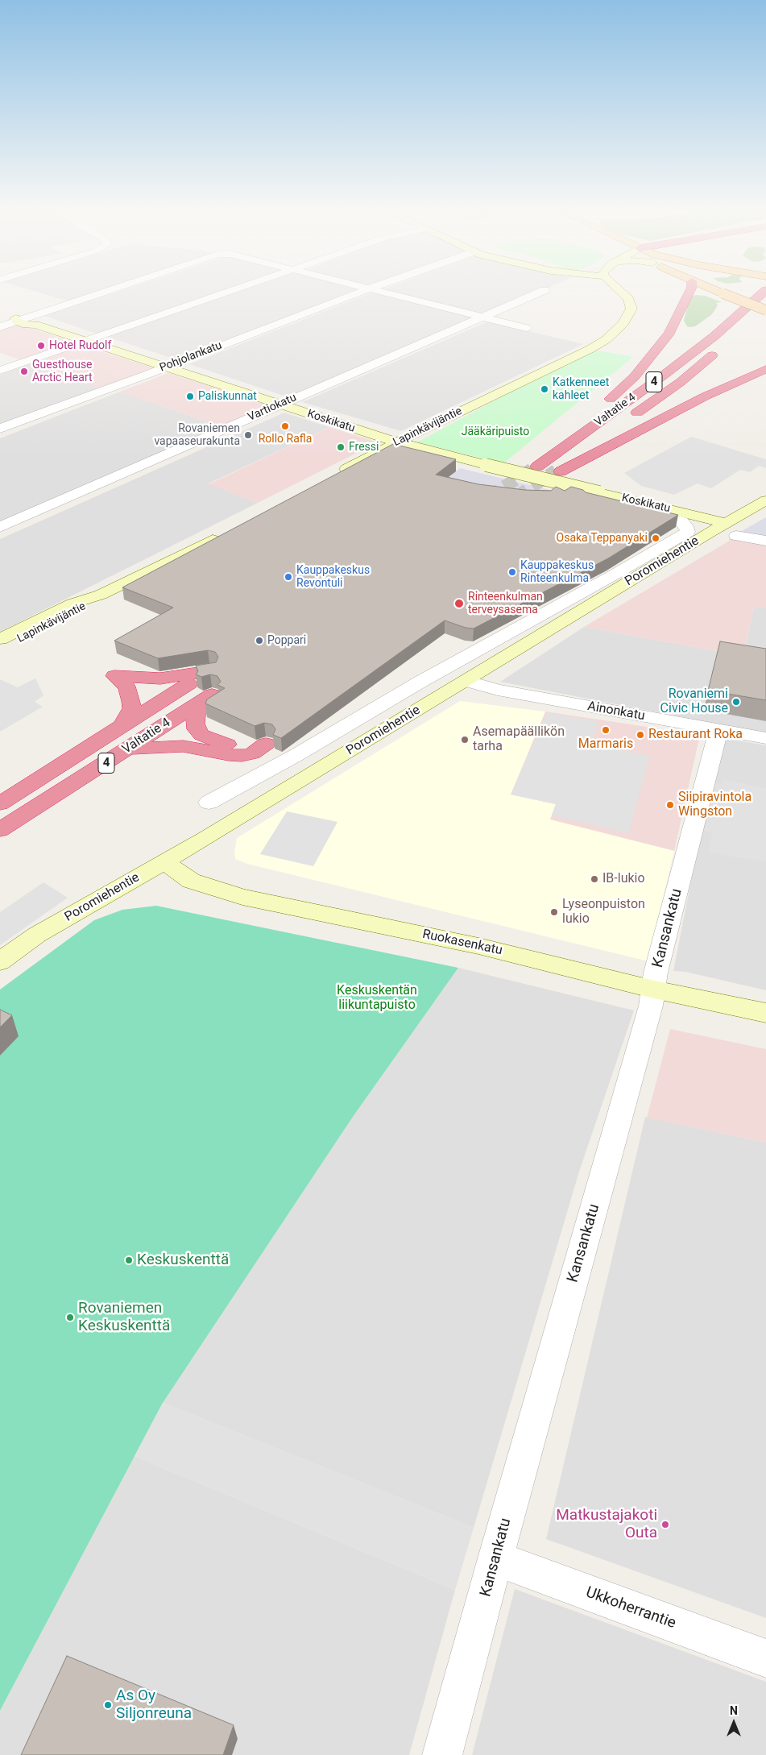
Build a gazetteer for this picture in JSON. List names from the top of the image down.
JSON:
{
  "streets": {
    "highway": ["4", "Valtatie 4"],
    "main road": [
      "Koskikatu",
      "Lapinkävijäntie",
      "Poromiehentie",
      "Ruokasenkatu"
    ],
    "street": [
      "Pohjolankatu",
      "Vartiokatu",
      "Ainonkatu",
      "Kansankatu",
      "Ukkoherrantie"
    ]
  },
  "crossings": [
    ["Pohjolankatu", "Koskikatu"],
    ["Vartiokatu", "Koskikatu"],
    ["Koskikatu", "Lapinkävijäntie"],
    ["Koskikatu", "Poromiehentie"],
    ["Poromiehentie", "Ainonkatu"],
    ["Poromiehentie", "Ruokasenkatu"],
    ["Ainonkatu", "Kansankatu"],
    ["Kansankatu", "Ruokasenkatu"],
    ["Kansankatu", "Ukkoherrantie"]
  ],
  "parks": ["Jääkäripuisto", "Keskuskentän liikuntapuisto"],
  "places": [
    "Hotel Rudolf",
    "Guesthouse Arctic Heart",
    "Katkenneet kahleet",
    "Paliskunnat",
    "Rollo Rafla",
    "Rovaniemen vapaaseurakunta",
    "Fressi",
    "Osaka Teppanyaki",
    "Kauppakeskus Rinteenkulma",
    "Kauppakeskus Revontuli",
    "Rinteenkulman terveysasema",
    "Poppari",
    "Rovaniemi Civic House",
    "Marmaris",
    "Restaurant Roka",
    "Asemapäällikön tarha",
    "Siipiravintola Wingston",
    "IB-lukio",
    "Lyseonpuiston lukio",
    "Keskuskenttä",
    "Rovaniemen Keskuskenttä",
    "Matkustajakoti Outa",
    "As Oy Siljonreuna"
  ],
  "north": "top"
}
